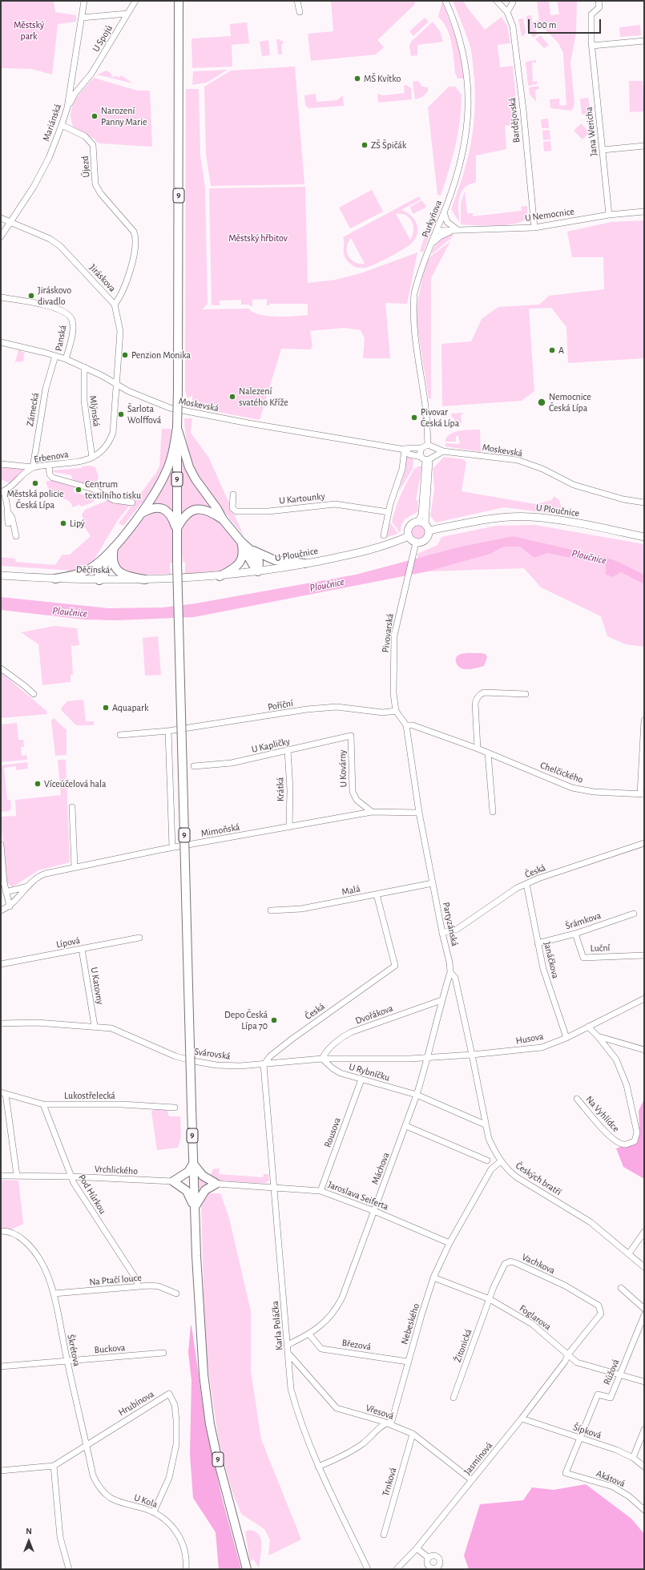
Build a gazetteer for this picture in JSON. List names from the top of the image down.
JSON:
{
  "streets": {
    "main road": ["9", "U Ploučnice", "Děčínská"],
    "street": [
      "U Spojů",
      "Bardějovská",
      "Mariánská",
      "Jana Wericha",
      "Újezd",
      "U Nemocnice",
      "Purkyňova",
      "Jiráskova",
      "Panská",
      "Moskevská",
      "Zámecká",
      "Mlýnská",
      "Erbenova",
      "U Kartounky",
      "Pivovarská",
      "Poříční",
      "U Kapličky",
      "U Kovárny",
      "Chelčického",
      "Krátká",
      "Mimoňská",
      "Česká",
      "Malá",
      "Šrámkova",
      "Partyzánská",
      "Lípová",
      "Luční",
      "Janáčkova",
      "U Katovny",
      "Dvořákova",
      "Husova",
      "Svárovská",
      "U Rybníčku",
      "Lukostřelecká",
      "Na Vyhlídce",
      "Rousova",
      "Máchova",
      "Vrchlického",
      "Českých bratří",
      "Pod Hůrkou",
      "Jaroslava Seiferta",
      "Vachkova",
      "Na Ptačí louce",
      "Foglarova",
      "Nebeského",
      "Karla Poláčka",
      "Březová",
      "Žitonická",
      "Buckova",
      "Škrétova",
      "Růžová",
      "Hrubínova",
      "Vřesová",
      "Šípková",
      "Jasmínová",
      "Akátová",
      "Trnková",
      "U Kola"
    ]
  },
  "crossings": [
    ["U Spojů", "Mariánská"],
    ["Bardějovská", "U Nemocnice"],
    ["Mariánská", "Újezd"],
    ["Mariánská", "Jiráskova"],
    ["Jana Wericha", "U Nemocnice"],
    ["Újezd", "Jiráskova"],
    ["U Nemocnice", "Purkyňova"],
    ["Purkyňova", "Moskevská"],
    ["Jiráskova", "Moskevská"],
    ["Jiráskova", "Mlýnská"],
    ["Jiráskova", "Erbenova"],
    ["Panská", "Moskevská"],
    ["Moskevská", "Zámecká"],
    ["Moskevská", "Mlýnská"],
    ["Zámecká", "Erbenova"],
    ["Mlýnská", "Erbenova"],
    ["U Ploučnice", "Děčínská"],
    ["U Ploučnice", "Pivovarská"],
    ["Pivovarská", "Poříční"],
    ["Pivovarská", "Chelčického"],
    ["Pivovarská", "Partyzánská"],
    ["U Kapličky", "U Kovárny"],
    ["U Kapličky", "Krátká"],
    ["U Kovárny", "Mimoňská"],
    ["Chelčického", "Partyzánská"],
    ["Krátká", "Mimoňská"],
    ["Mimoňská", "Partyzánská"],
    ["Česká", "Malá"],
    ["Česká", "Partyzánská"],
    ["Česká", "Janáčkova"],
    ["Česká", "Svárovská"],
    ["Česká", "Karla Poláčka"],
    ["Malá", "Partyzánská"],
    ["Šrámkova", "Luční"],
    ["Šrámkova", "Janáčkova"],
    ["Partyzánská", "Husova"],
    ["Partyzánská", "Máchova"],
    ["Partyzánská", "Českých bratří"],
    ["Lípová", "U Katovny"],
    ["Janáčkova", "Husova"],
    ["U Katovny", "Svárovská"],
    ["Dvořákova", "Svárovská"],
    ["Dvořákova", "U Rybníčku"],
    ["Dvořákova", "Máchova"],
    ["Husova", "Svárovská"],
    ["Husova", "Máchova"],
    ["Svárovská", "U Rybníčku"],
    ["Svárovská", "Máchova"],
    ["Svárovská", "Karla Poláčka"],
    ["U Rybníčku", "Rousova"],
    ["U Rybníčku", "Máchova"],
    ["Lukostřelecká", "Vrchlického"],
    ["Lukostřelecká", "Pod Hůrkou"],
    ["Rousova", "Jaroslava Seiferta"],
    ["Máchova", "Jaroslava Seiferta"],
    ["Máchova", "Karla Poláčka"],
    ["Máchova", "Březová"],
    ["Vrchlického", "Pod Hůrkou"],
    ["Českých bratří", "Nebeského"],
    ["Pod Hůrkou", "Na Ptačí louce"],
    ["Jaroslava Seiferta", "Nebeského"],
    ["Jaroslava Seiferta", "Karla Poláčka"],
    ["Vachkova", "Foglarova"],
    ["Vachkova", "Žitonická"],
    ["Vachkova", "Jasmínová"],
    ["Na Ptačí louce", "Škrétova"],
    ["Foglarova", "Žitonická"],
    ["Foglarova", "Růžová"],
    ["Foglarova", "Jasmínová"],
    ["Nebeského", "Karla Poláčka"],
    ["Nebeského", "Březová"],
    ["Nebeského", "Vřesová"],
    ["Karla Poláčka", "Vřesová"],
    ["Buckova", "Škrétova"],
    ["Škrétova", "Hrubínova"],
    ["Škrétova", "U Kola"],
    ["Růžová", "Šípková"],
    ["Růžová", "Akátová"],
    ["Hrubínova", "U Kola"],
    ["Vřesová", "Jasmínová"],
    ["Vřesová", "Trnková"],
    ["Šípková", "Jasmínová"]
  ],
  "water": ["Ploučnice"],
  "parks": ["Městský park", "Městský hřbitov"],
  "places": [
    "MŠ Kvítko",
    "Narození Panny Marie",
    "ZŠ Špičák",
    "Jiráskovo divadlo",
    "A",
    "Penzion Monika",
    "Nalezení svatého Kříže",
    "Nemocnice Česká Lípa",
    "Šarlota Wolffová",
    "Pivovar Česká Lípa",
    "Městská policie Česká Lípa",
    "Centrum textilního tisku",
    "Lipý",
    "Aquapark",
    "Víceúčelová hala",
    "Depo Česká Lípa 70"
  ],
  "scale_bar": "100 m",
  "north": "top"
}
